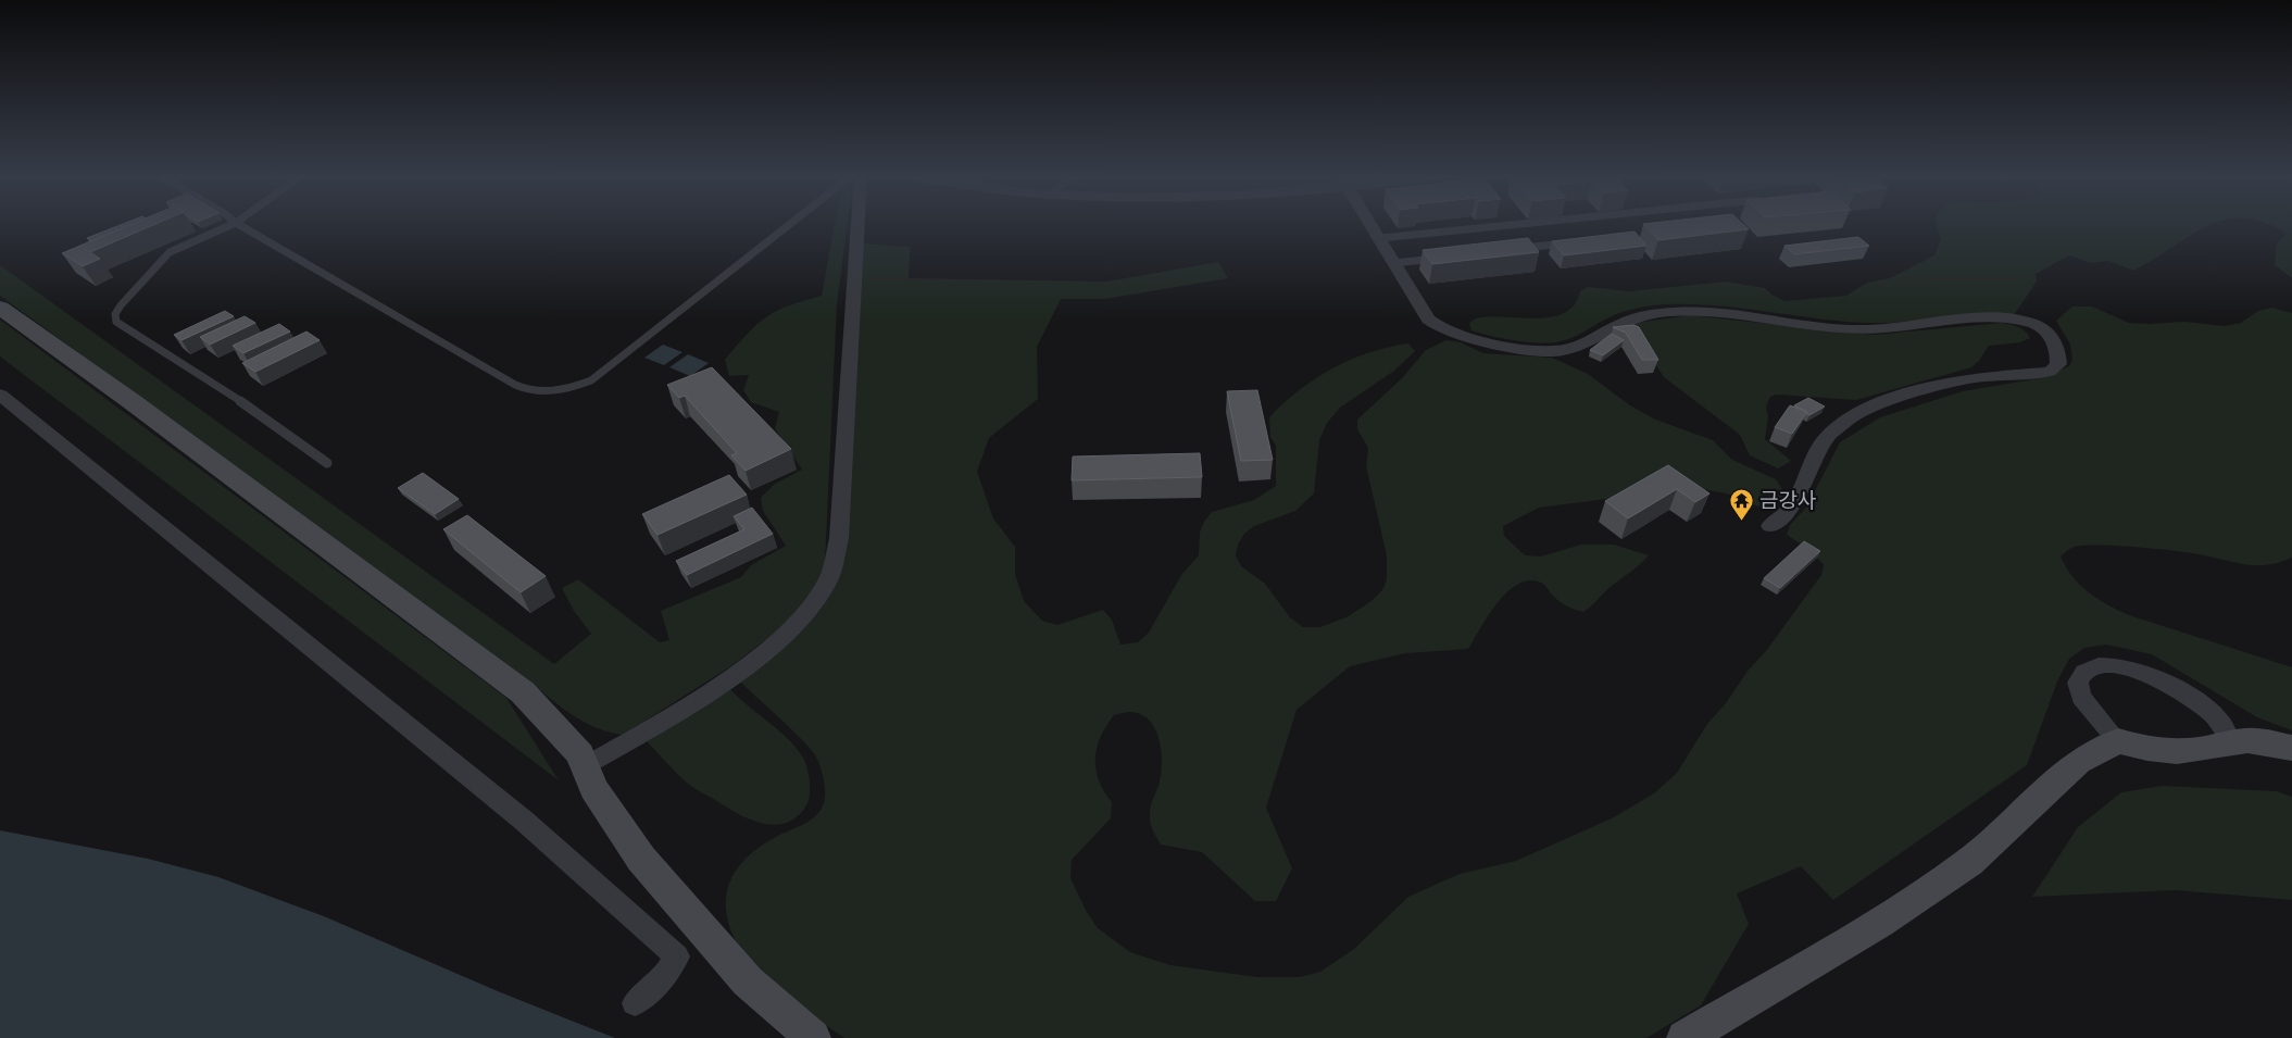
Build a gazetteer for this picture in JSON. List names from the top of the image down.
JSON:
{
  "places": {
    "temple": ["금강사"]
  }
}
